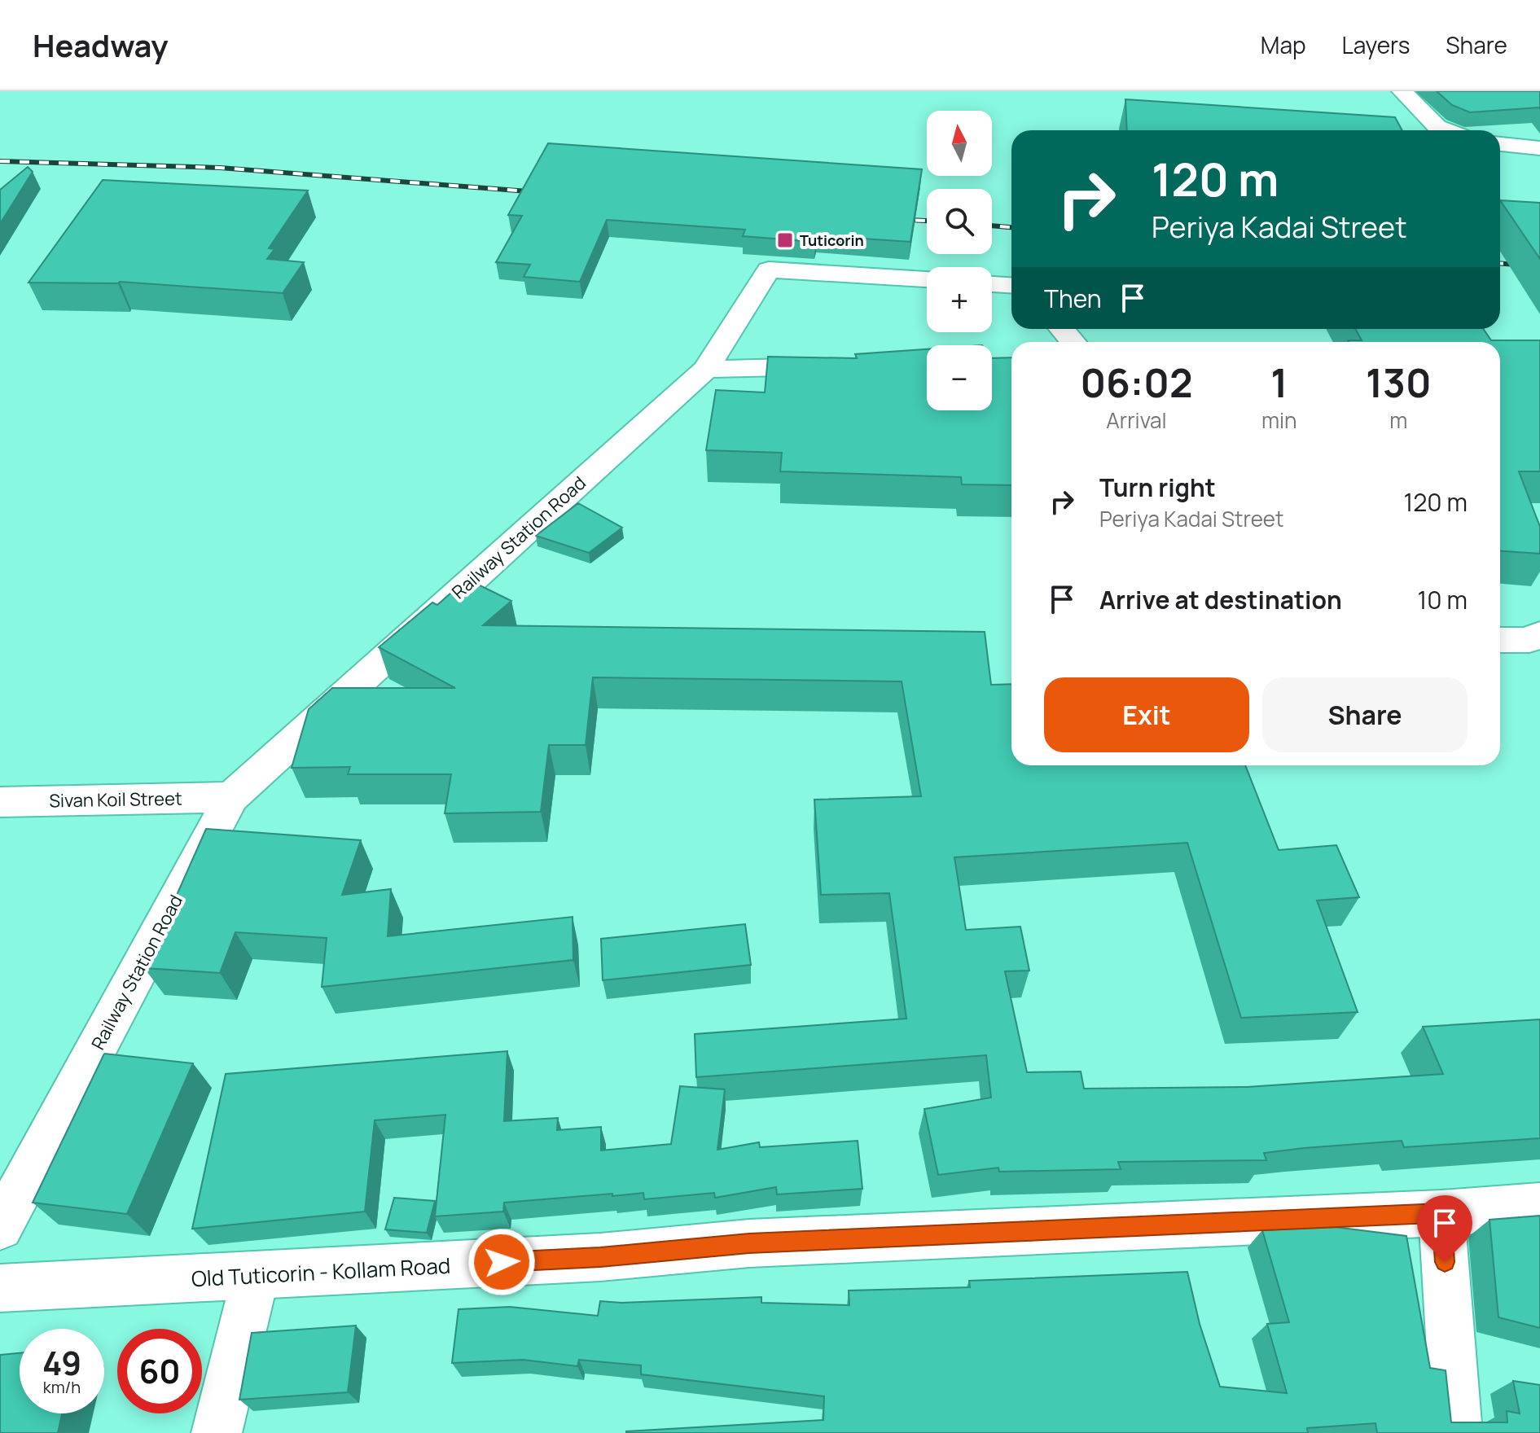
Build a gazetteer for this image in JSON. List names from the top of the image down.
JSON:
{
  "streets": {
    "street": ["Railway Station Road", "Sivan Koil Street", "Old Tuticorin - Kollam Road"]
  },
  "crossings": [
    ["Railway Station Road", "Sivan Koil Street"]
  ],
  "places": {
    "transit": ["Tuticorin"]
  },
  "north": "top",
  "page": {
    "header": "Headway",
    "nav": ["Map", "Layers", "Share"],
    "map_buttons": ["+", "−"],
    "turn": ["120 m", "Periya Kadai Street"],
    "then": "Then",
    "eta": [
      "06:02",
      "Arrival",
      "1",
      "min",
      "130",
      "m"
    ],
    "list": [
      {
        "name": "Turn right",
        "note": "Periya Kadai Street",
        "value": "120 m"
      },
      {
        "name": "Arrive at destination",
        "value": "10 m"
      }
    ],
    "buttons": ["Exit", "Share"],
    "speed": "49 km/h",
    "limit": "60"
  }
}
